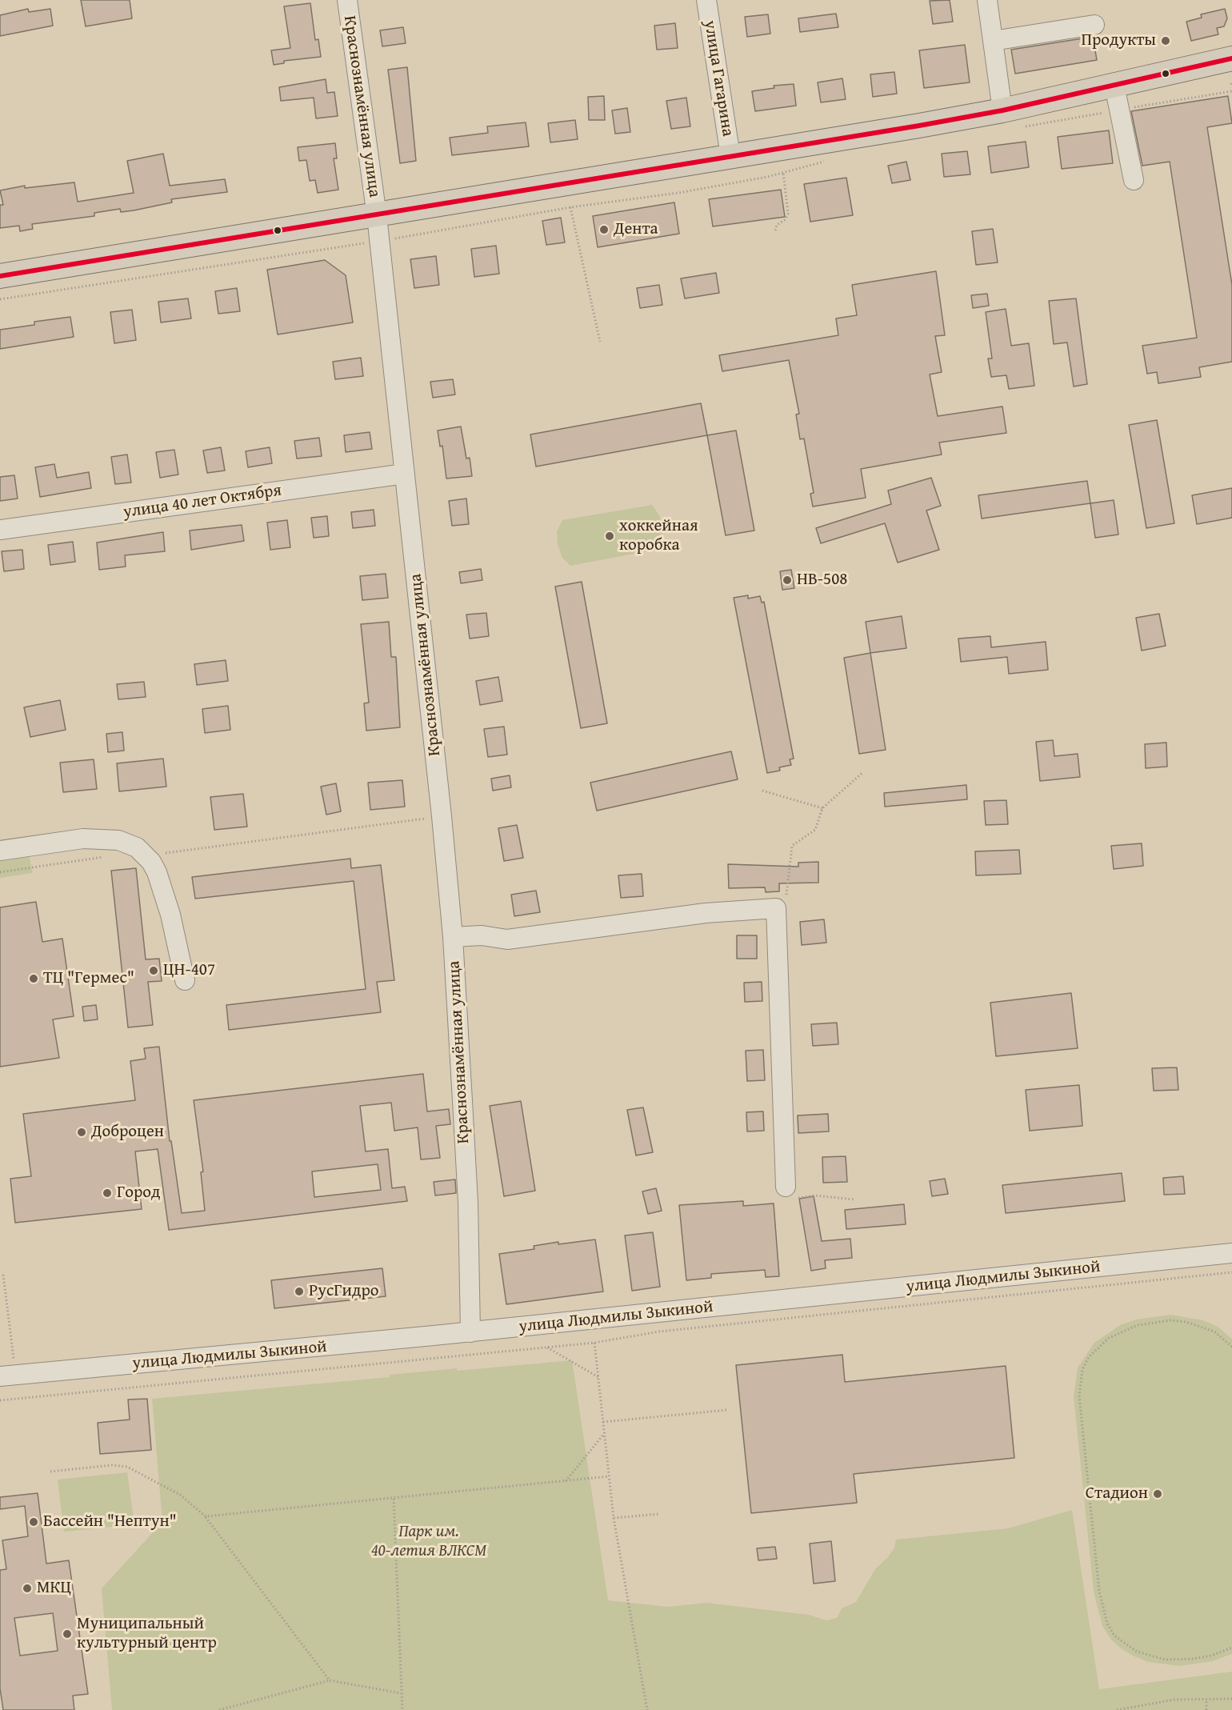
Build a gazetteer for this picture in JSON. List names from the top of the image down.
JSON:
{
  "streets": {
    "street": [
      "улица Гагарина",
      "Краснознамённая улица",
      "улица 40 лет Октября",
      "улица Людмилы Зыкиной"
    ]
  },
  "crossings": [
    ["Краснознамённая улица", "улица 40 лет Октября"],
    ["Краснознамённая улица", "улица Людмилы Зыкиной"]
  ],
  "parks": ["Парк им. 40-летия ВЛКСМ"],
  "places": [
    "Продукты",
    "Дента",
    "хоккейная коробка",
    "НВ-508",
    "ЦН-407",
    "ТЦ \"Гермес\"",
    "Доброцен",
    "Город",
    "РусГидро",
    "Стадион",
    "Бассейн \"Нептун\"",
    "МКЦ",
    "Муниципальный культурный центр"
  ]
}
